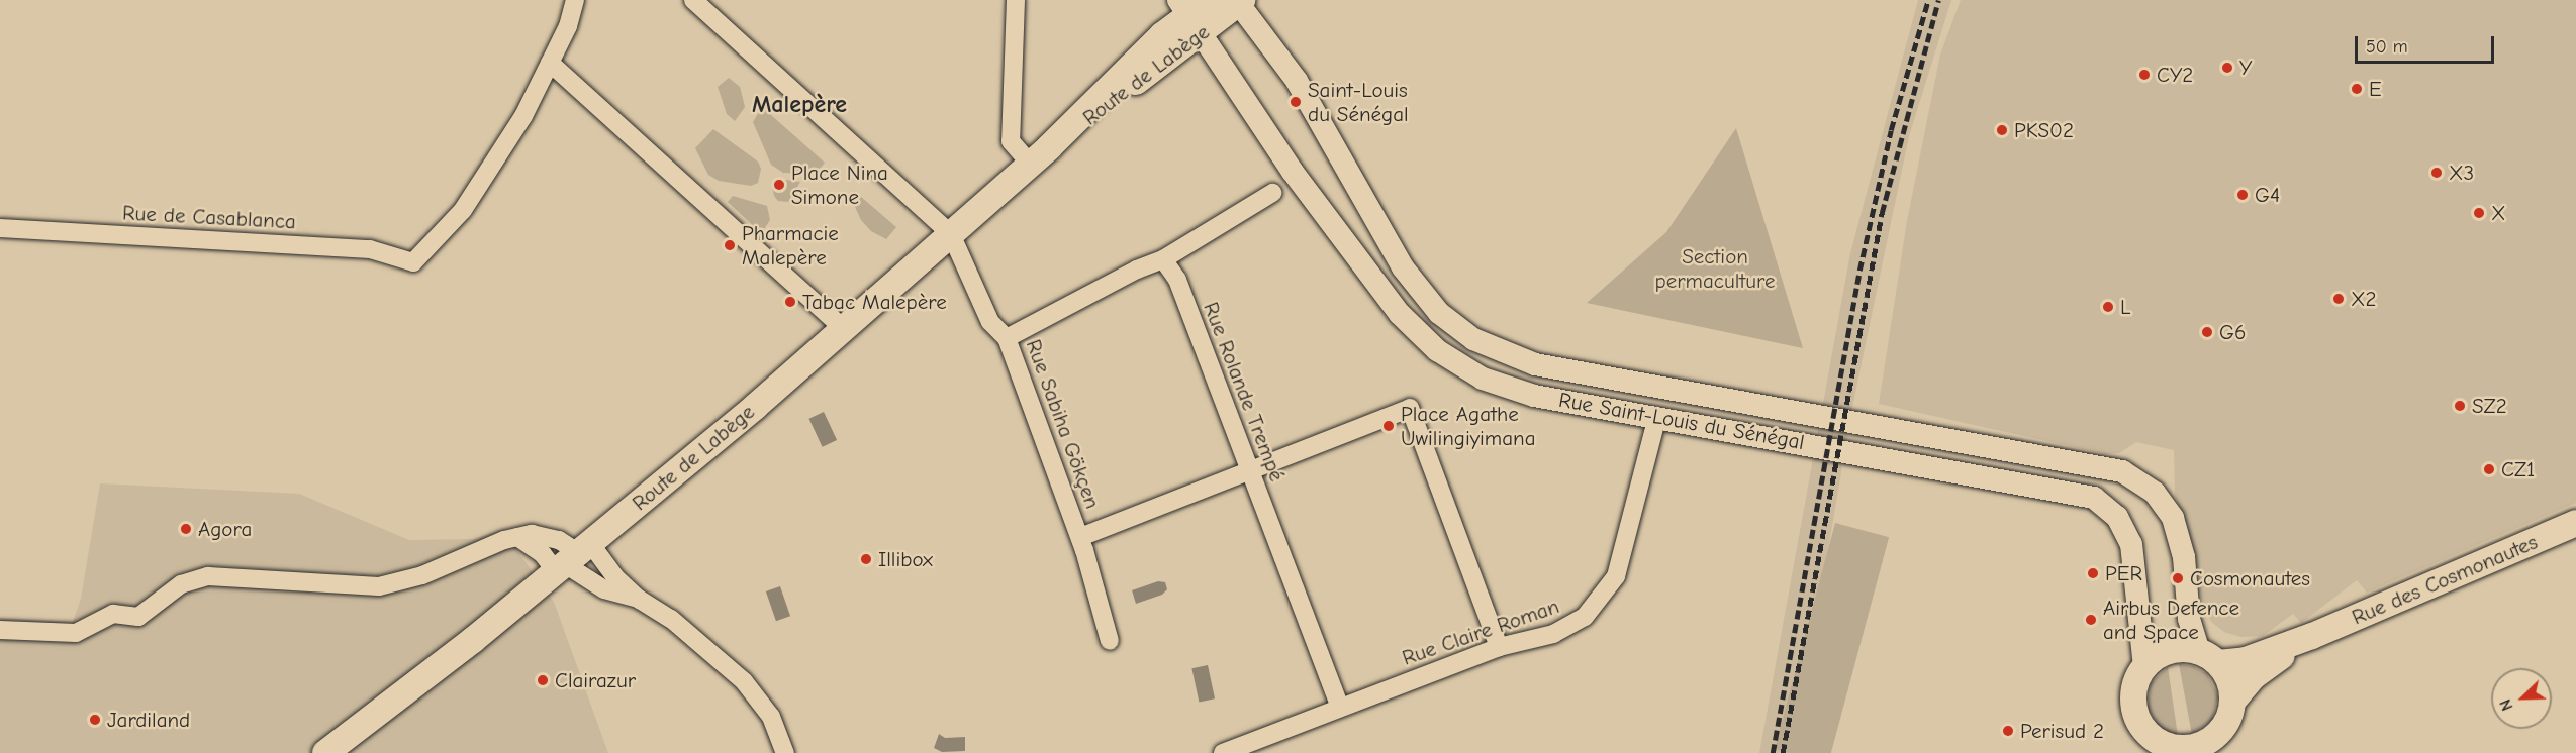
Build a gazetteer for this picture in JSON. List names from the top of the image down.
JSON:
{
  "streets": {
    "main road": ["Route de Labège", "Rue des Cosmonautes"],
    "street": [
      "Rue de Casablanca",
      "Rue Rolande Trempé",
      "Rue Saint-Louis du Sénégal",
      "Rue Sabiha Gökçen",
      "Rue Claire Roman"
    ]
  },
  "crossings": [
    ["Route de Labège", "Rue Saint-Louis du Sénégal"],
    ["Route de Labège", "Rue Sabiha Gökçen"],
    ["Rue Rolande Trempé", "Rue Claire Roman"],
    ["Rue Saint-Louis du Sénégal", "Rue des Cosmonautes"],
    ["Rue Saint-Louis du Sénégal", "Rue Claire Roman"]
  ],
  "districts": ["Malepère"],
  "parks": ["Section permaculture"],
  "places": [
    "Y",
    "CY2",
    "E",
    "Saint-Louis du Sénégal",
    "PKS02",
    "X3",
    "Place Nina Simone",
    "G4",
    "X",
    "Pharmacie Malepère",
    "X2",
    "Tabac Malepère",
    "L",
    "G6",
    "SZ2",
    "Place Agathe Uwilingiyimana",
    "CZ1",
    "Agora",
    "Illibox",
    "PER",
    "Cosmonautes",
    "Airbus Defence and Space",
    "Clairazur",
    "Jardiland",
    "Perisud 2"
  ],
  "scale_bar": "50 m",
  "north": "bottom left"
}
